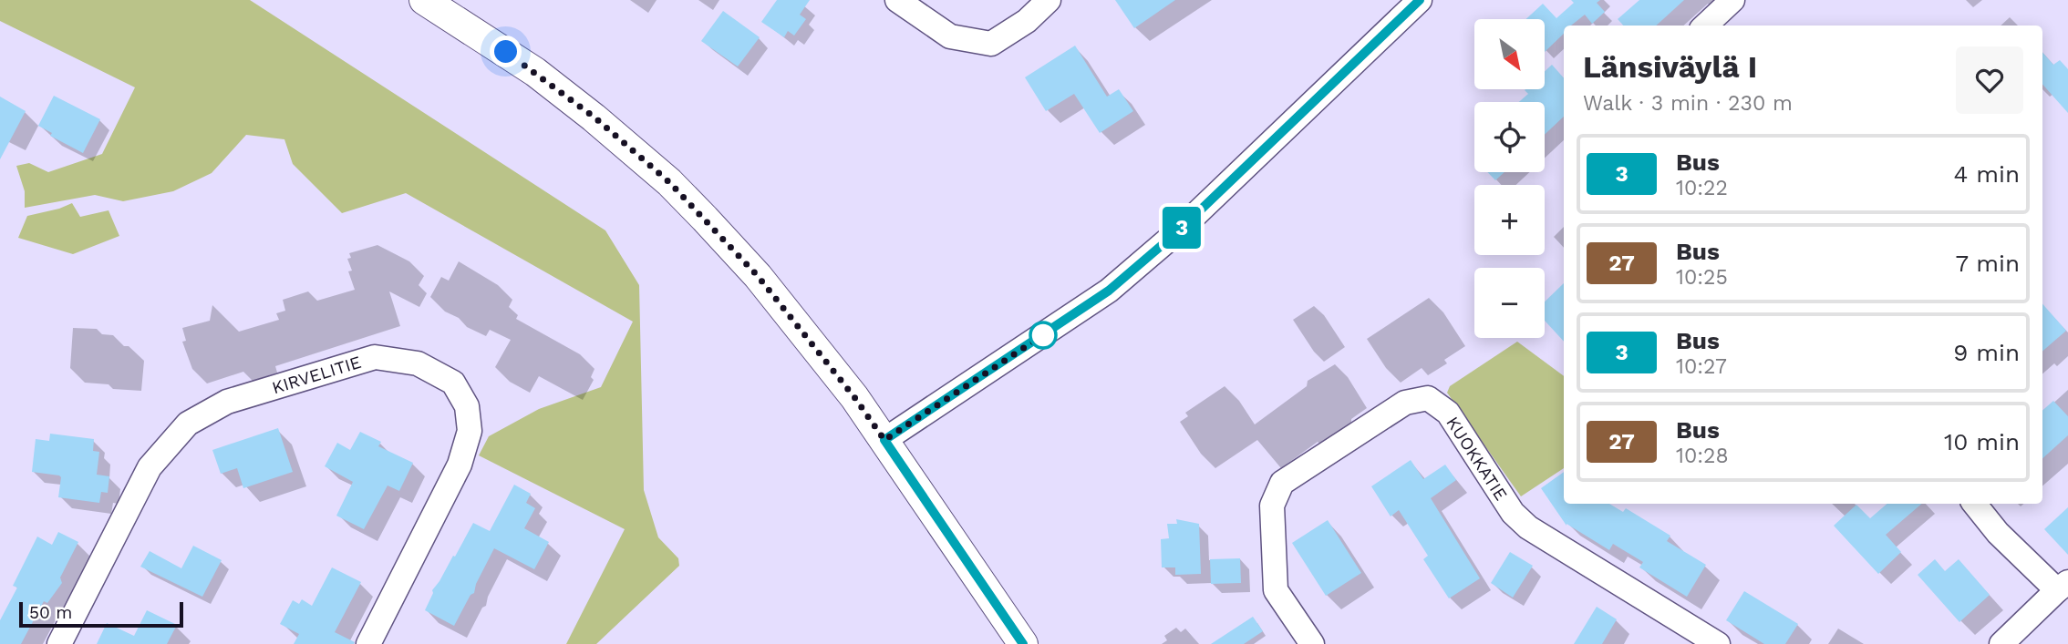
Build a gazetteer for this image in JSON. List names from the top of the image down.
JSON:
{
  "streets": {
    "street": ["KIRVELITIE", "KUOKKATIE"]
  },
  "lines": ["bus line 3"],
  "scale_bar": "50 m",
  "north": "bottom right",
  "page": {
    "on_map": "3",
    "map_buttons": ["+", "−"],
    "heading": ["Länsiväylä I", "Walk · 3 min · 230 m"],
    "list": [
      {
        "mark": "3",
        "name": "Bus",
        "note": "10:22",
        "value": "4 min"
      },
      {
        "mark": "27",
        "name": "Bus",
        "note": "10:25",
        "value": "7 min"
      },
      {
        "mark": "3",
        "name": "Bus",
        "note": "10:27",
        "value": "9 min"
      },
      {
        "mark": "27",
        "name": "Bus",
        "note": "10:28",
        "value": "10 min"
      }
    ],
    "scale": "50 m"
  }
}
